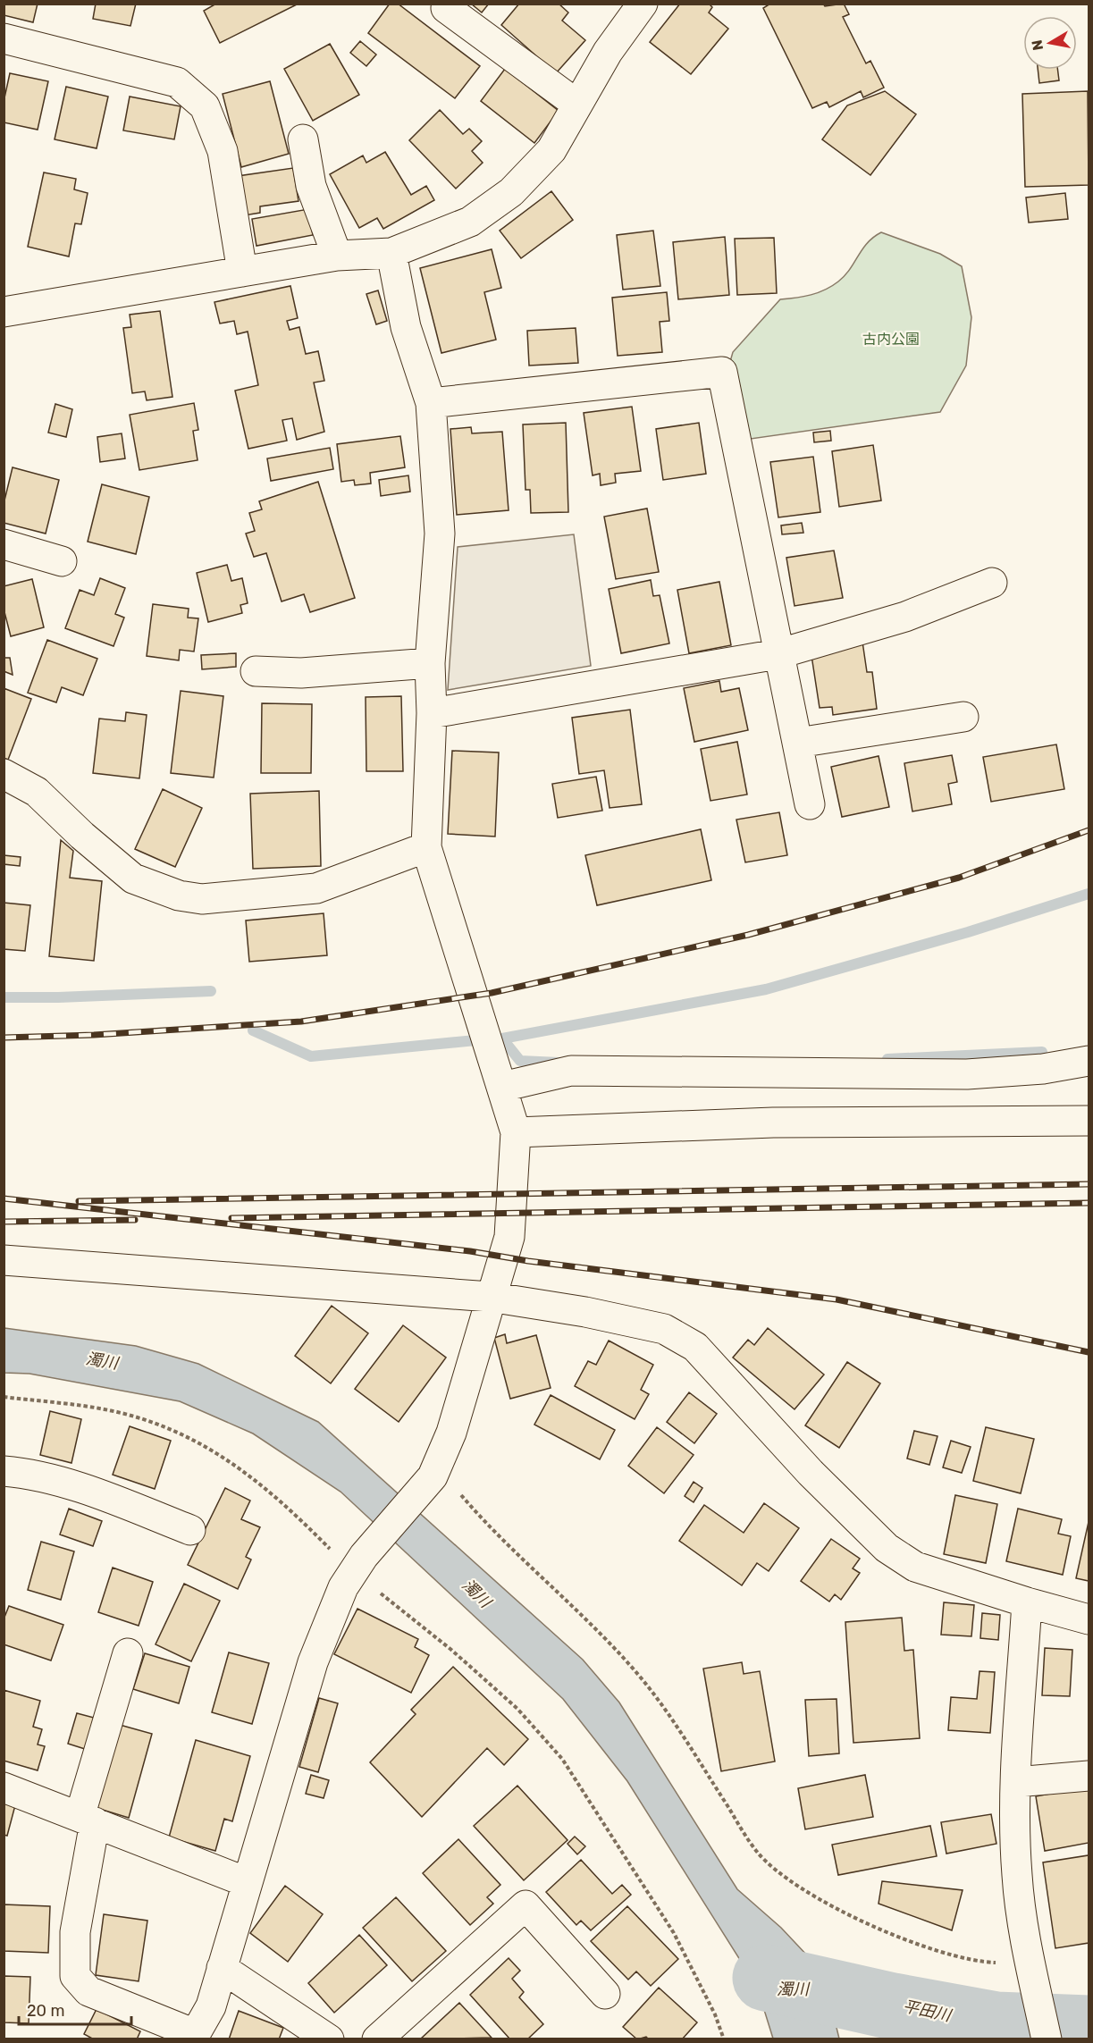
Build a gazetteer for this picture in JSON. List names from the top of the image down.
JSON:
{
  "water": ["濁川", "平田川"],
  "parks": ["古内公園"],
  "scale_bar": "20 m",
  "north": "left"
}
